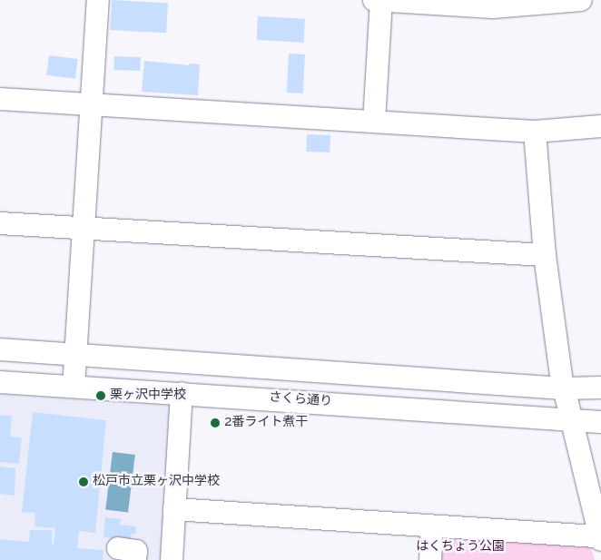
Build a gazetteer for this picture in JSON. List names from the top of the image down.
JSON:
{
  "streets": {
    "street": ["さくら通り"]
  },
  "parks": ["はくちょう公園"],
  "places": ["栗ヶ沢中学校", "2番ライト煮干", "松戸市立栗ヶ沢中学校"]
}
